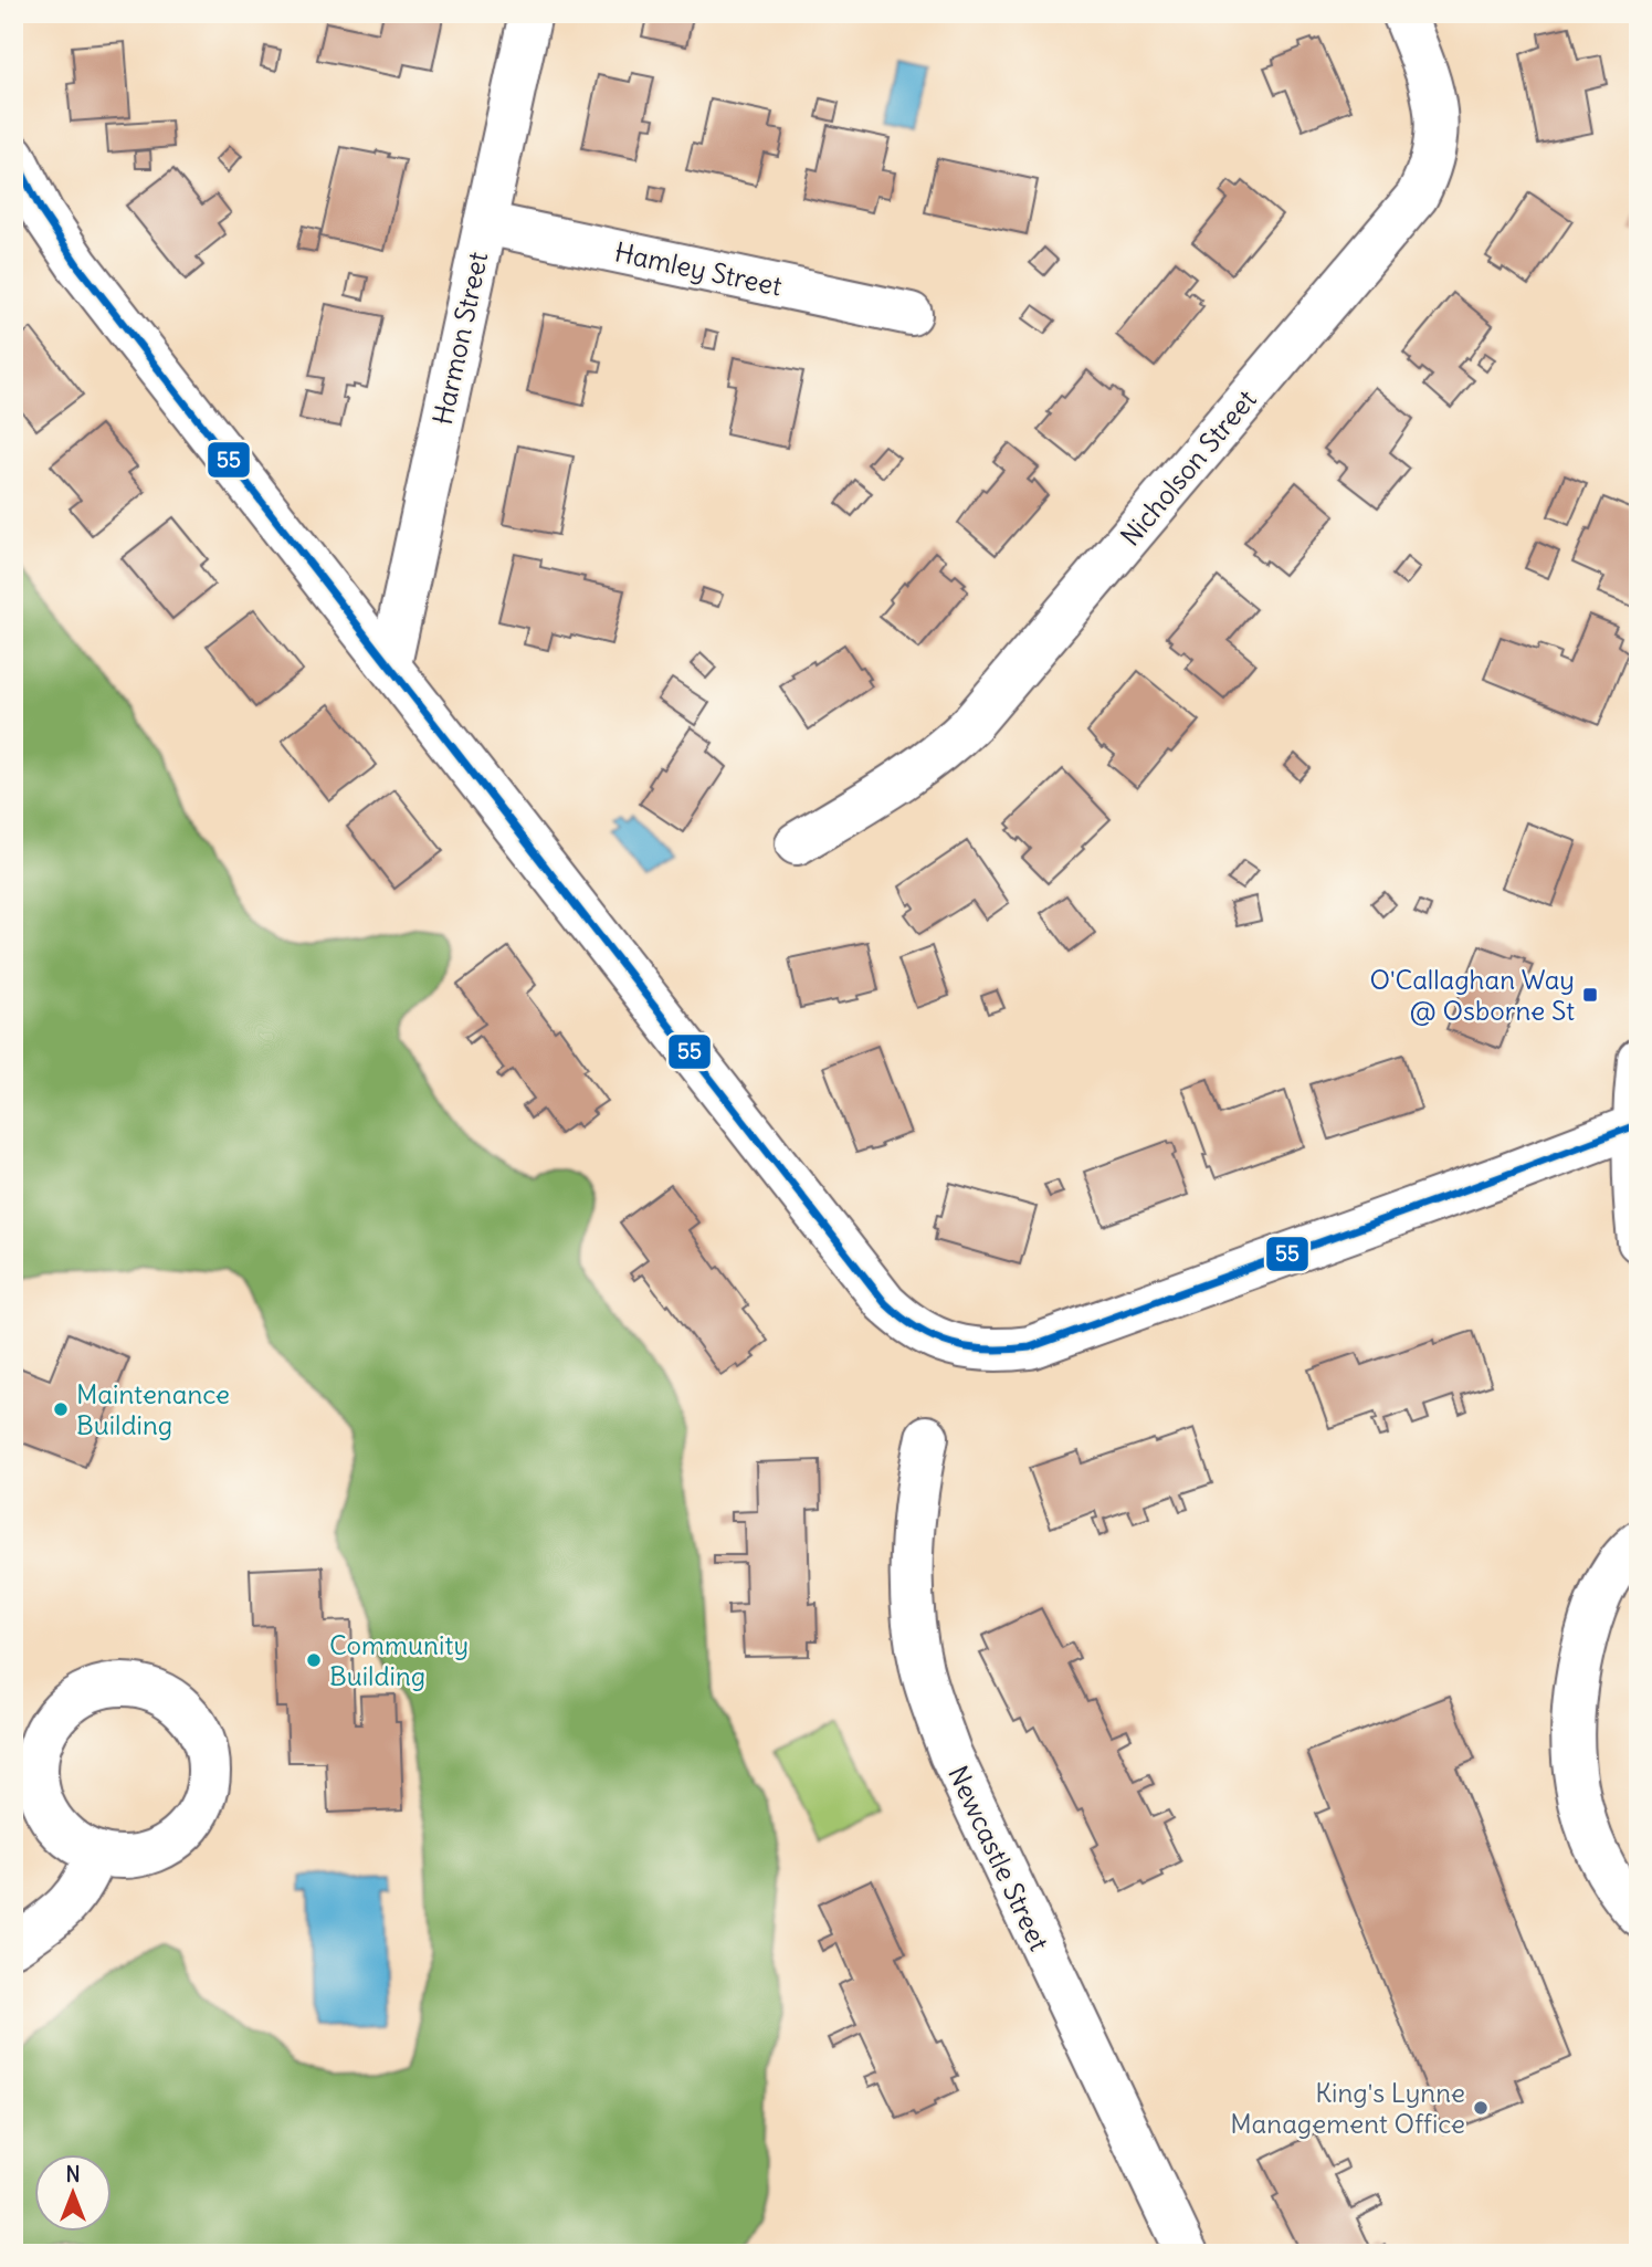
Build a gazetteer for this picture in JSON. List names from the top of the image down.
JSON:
{
  "streets": {
    "street": [
      "Hamley Street",
      "Harmon Street",
      "Nicholson Street",
      "Newcastle Street"
    ]
  },
  "crossings": [
    ["Hamley Street", "Harmon Street"]
  ],
  "places": {
    "transit": ["O'Callaghan Way @ Osborne St"],
    "other": ["Maintenance Building", "Community Building", "King's Lynne Management Office"]
  },
  "lines": ["transit line 55"],
  "north": "top"
}
